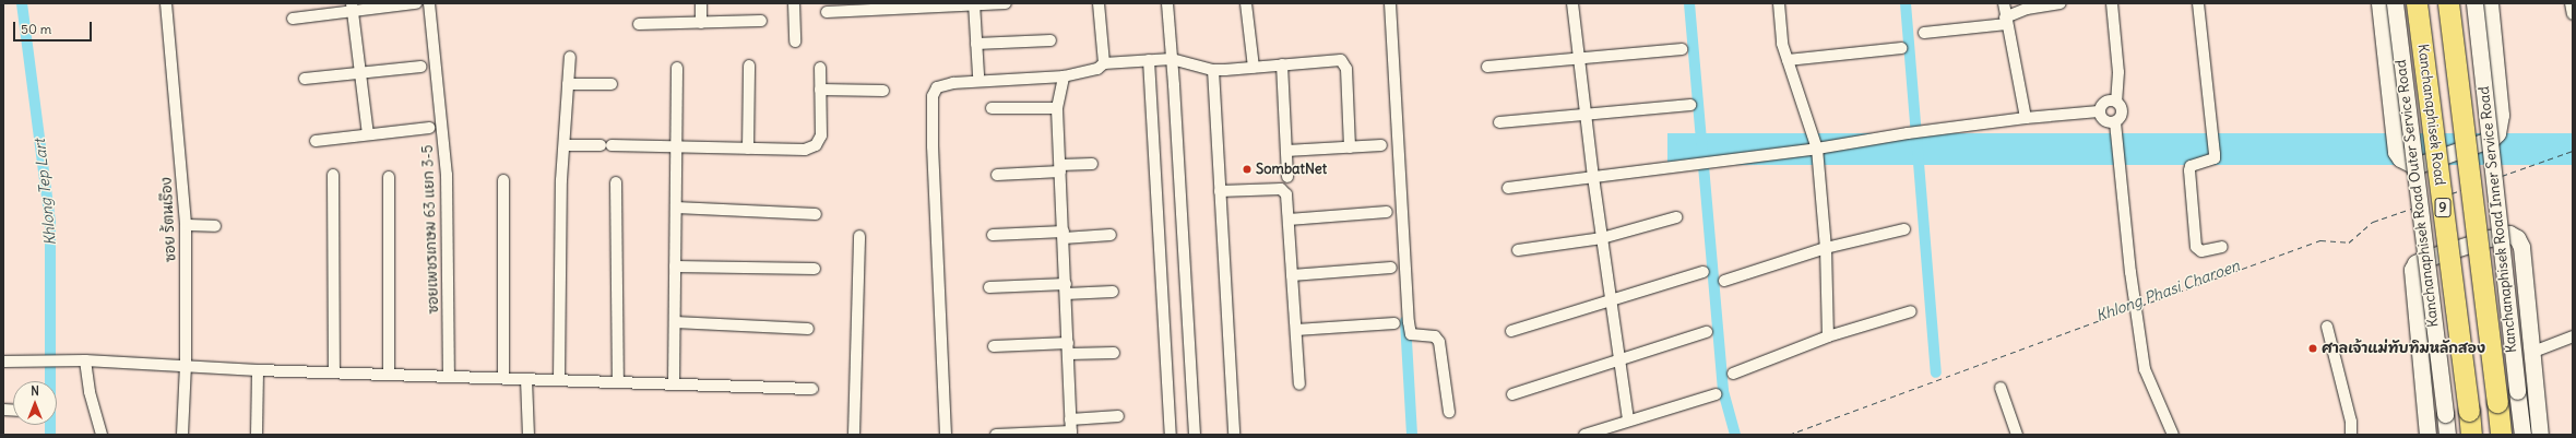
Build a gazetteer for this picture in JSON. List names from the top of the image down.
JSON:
{
  "streets": {
    "highway": ["Kanchanaphisek Road", "9"],
    "main road": ["Kanchanaphisek Road Outer Service Road", "Kanchanaphisek Road Inner Service Road"],
    "street": ["ซอย ร้ตนเรึอง", "ซอยเพชรเกษม 63 แยก 3-5"]
  },
  "water": ["Khlong Tep Lart", "Khlong Phasi Charoen"],
  "places": ["SombatNet", "ศาลเจ้าแม่ทับทิมหลักสอง"],
  "scale_bar": "50 m",
  "north": "top"
}
